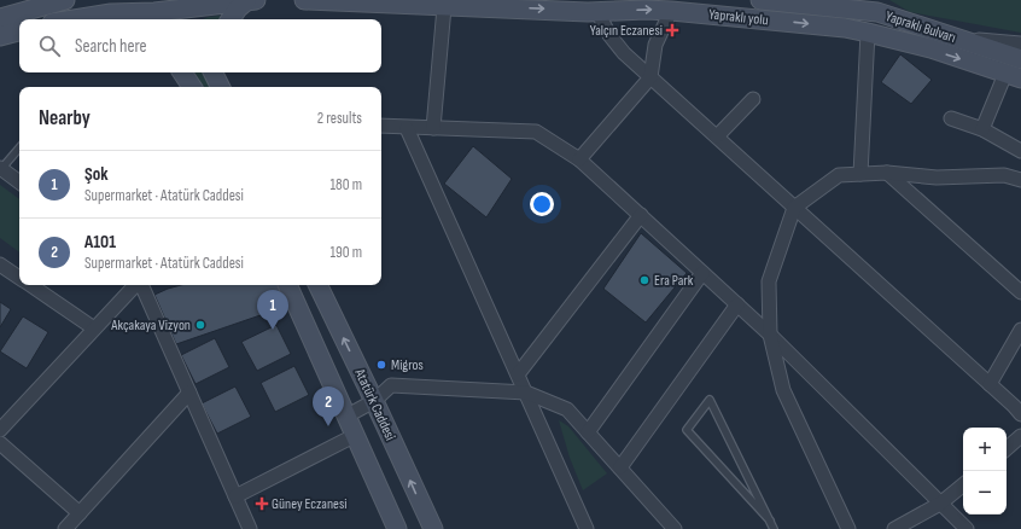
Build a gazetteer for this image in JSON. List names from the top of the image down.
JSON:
{
  "streets": {
    "main road": ["Yapraklı yolu", "Yapraklı Bulvarı", "Atatürk Caddesi"]
  },
  "one_way": ["Yapraklı yolu"],
  "places": {
    "health": ["Yalçın Eczanesi", "Güney Eczanesi"],
    "other": ["Era Park", "Akçakaya Vizyon", "Migros"]
  },
  "page": {
    "search": "Search here",
    "heading": ["Nearby", "2 results"],
    "list": [
      {
        "mark": "1",
        "name": "Şok",
        "note": "Supermarket · Atatürk Caddesi",
        "value": "180 m"
      },
      {
        "mark": "2",
        "name": "A101",
        "note": "Supermarket · Atatürk Caddesi",
        "value": "190 m"
      }
    ],
    "pins": ["1", "2"],
    "map_buttons": ["+", "−"]
  }
}
